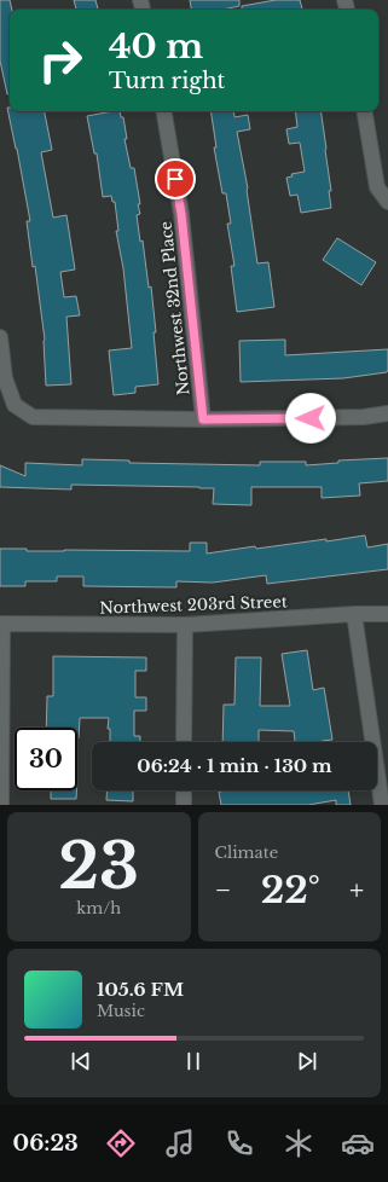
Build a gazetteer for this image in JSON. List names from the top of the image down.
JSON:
{
  "streets": {
    "street": ["Northwest 32nd Place", "Northwest 203rd Street"]
  },
  "page": {
    "turn": ["40 m", "Turn right"],
    "limit": "30",
    "trip": "06:24 · 1 min · 130 m",
    "tile": [
      ["23", "km/h"],
      "Climate"
    ],
    "heat": ["−", "22°", "+"],
    "song": ["105.6 FM", "Music"],
    "tabs": "06:23"
  }
}
